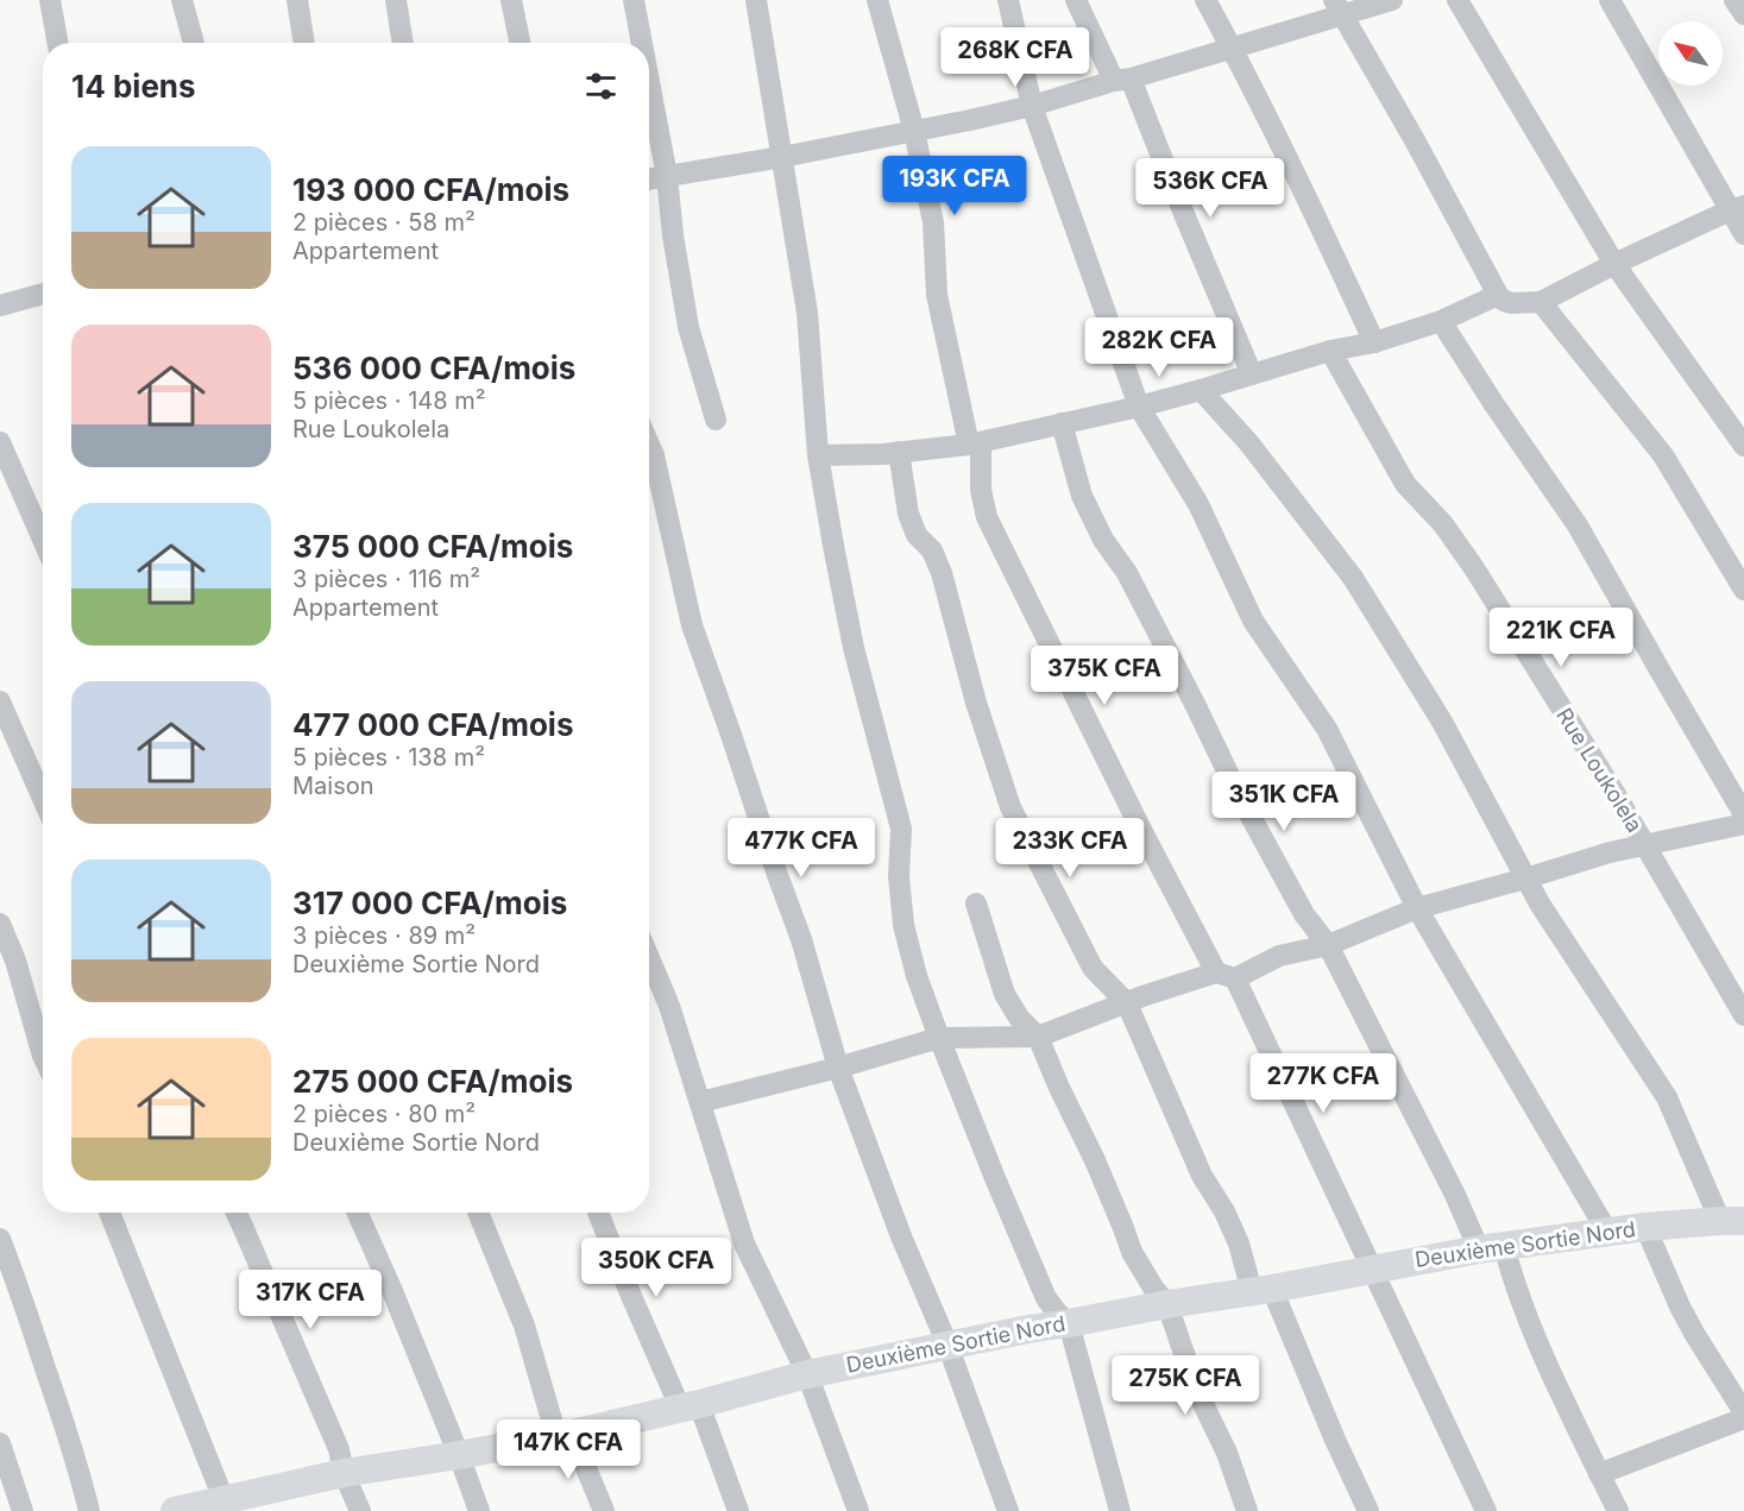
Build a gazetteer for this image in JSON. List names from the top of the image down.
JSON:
{
  "streets": {
    "main road": ["Deuxième Sortie Nord"],
    "street": ["Rue Loukolela"]
  },
  "north": "top left",
  "page": {
    "price": [
      "268K CFA",
      "193K CFA",
      "536K CFA",
      "282K CFA",
      "221K CFA",
      "375K CFA",
      "351K CFA",
      "477K CFA",
      "233K CFA",
      "277K CFA",
      "350K CFA",
      "317K CFA",
      "275K CFA",
      "147K CFA"
    ],
    "heading": "14 biens",
    "list": [
      {
        "name": "193 000 CFA/mois",
        "note": "2 pièces · 58 m² · Appartement"
      },
      {
        "name": "536 000 CFA/mois",
        "note": "5 pièces · 148 m² · Rue Loukolela"
      },
      {
        "name": "375 000 CFA/mois",
        "note": "3 pièces · 116 m² · Appartement"
      },
      {
        "name": "477 000 CFA/mois",
        "note": "5 pièces · 138 m² · Maison"
      },
      {
        "name": "317 000 CFA/mois",
        "note": "3 pièces · 89 m² · Deuxième Sortie Nord"
      },
      {
        "name": "275 000 CFA/mois",
        "note": "2 pièces · 80 m² · Deuxième Sortie Nord"
      }
    ]
  }
}
